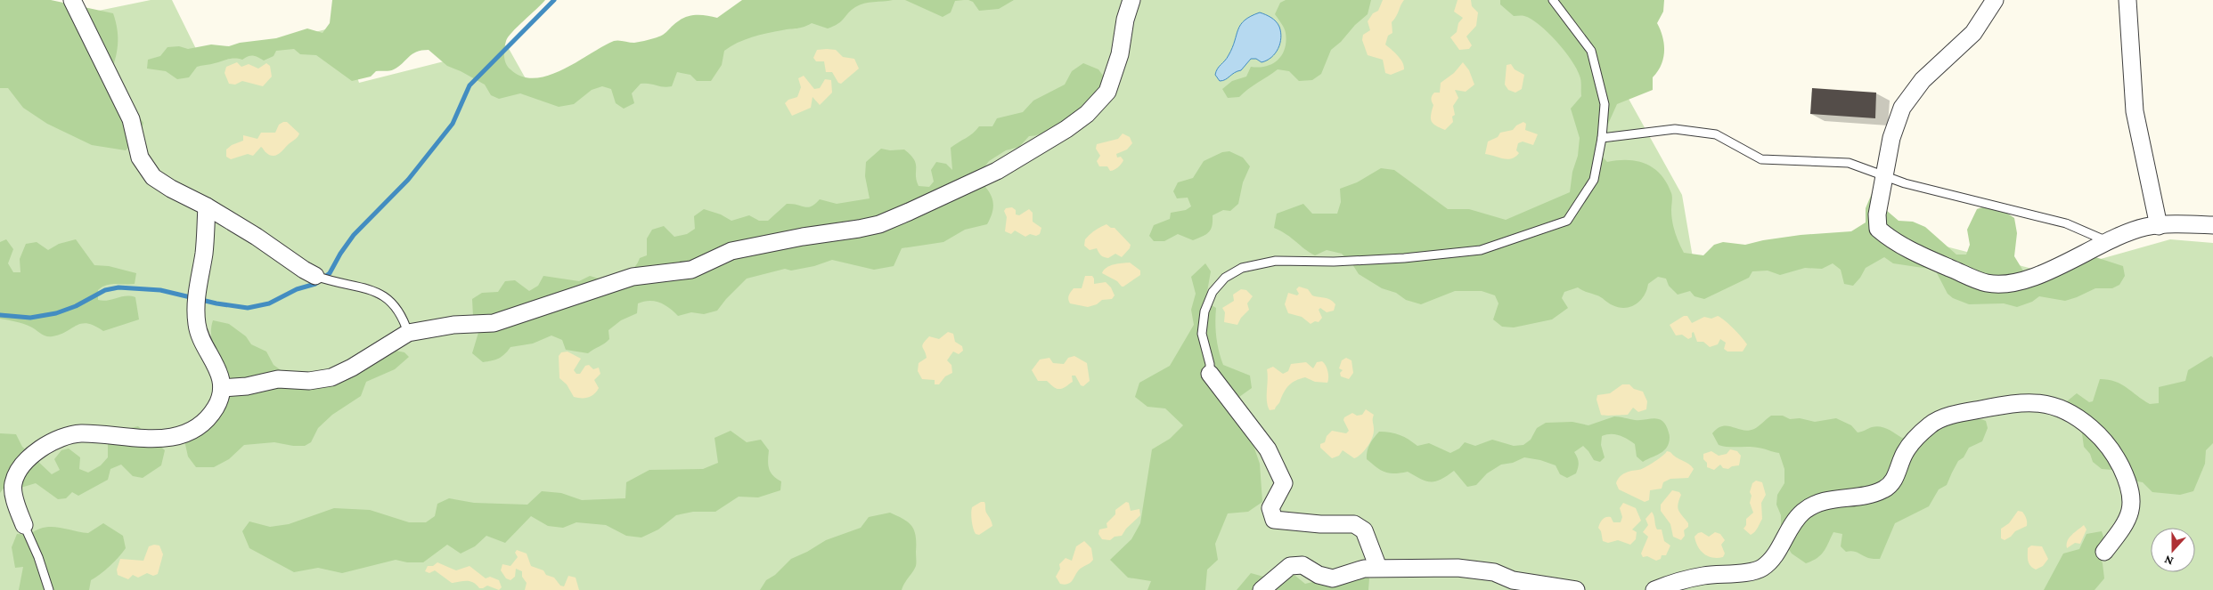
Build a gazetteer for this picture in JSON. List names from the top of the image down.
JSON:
{
  "north": "bottom"
}
